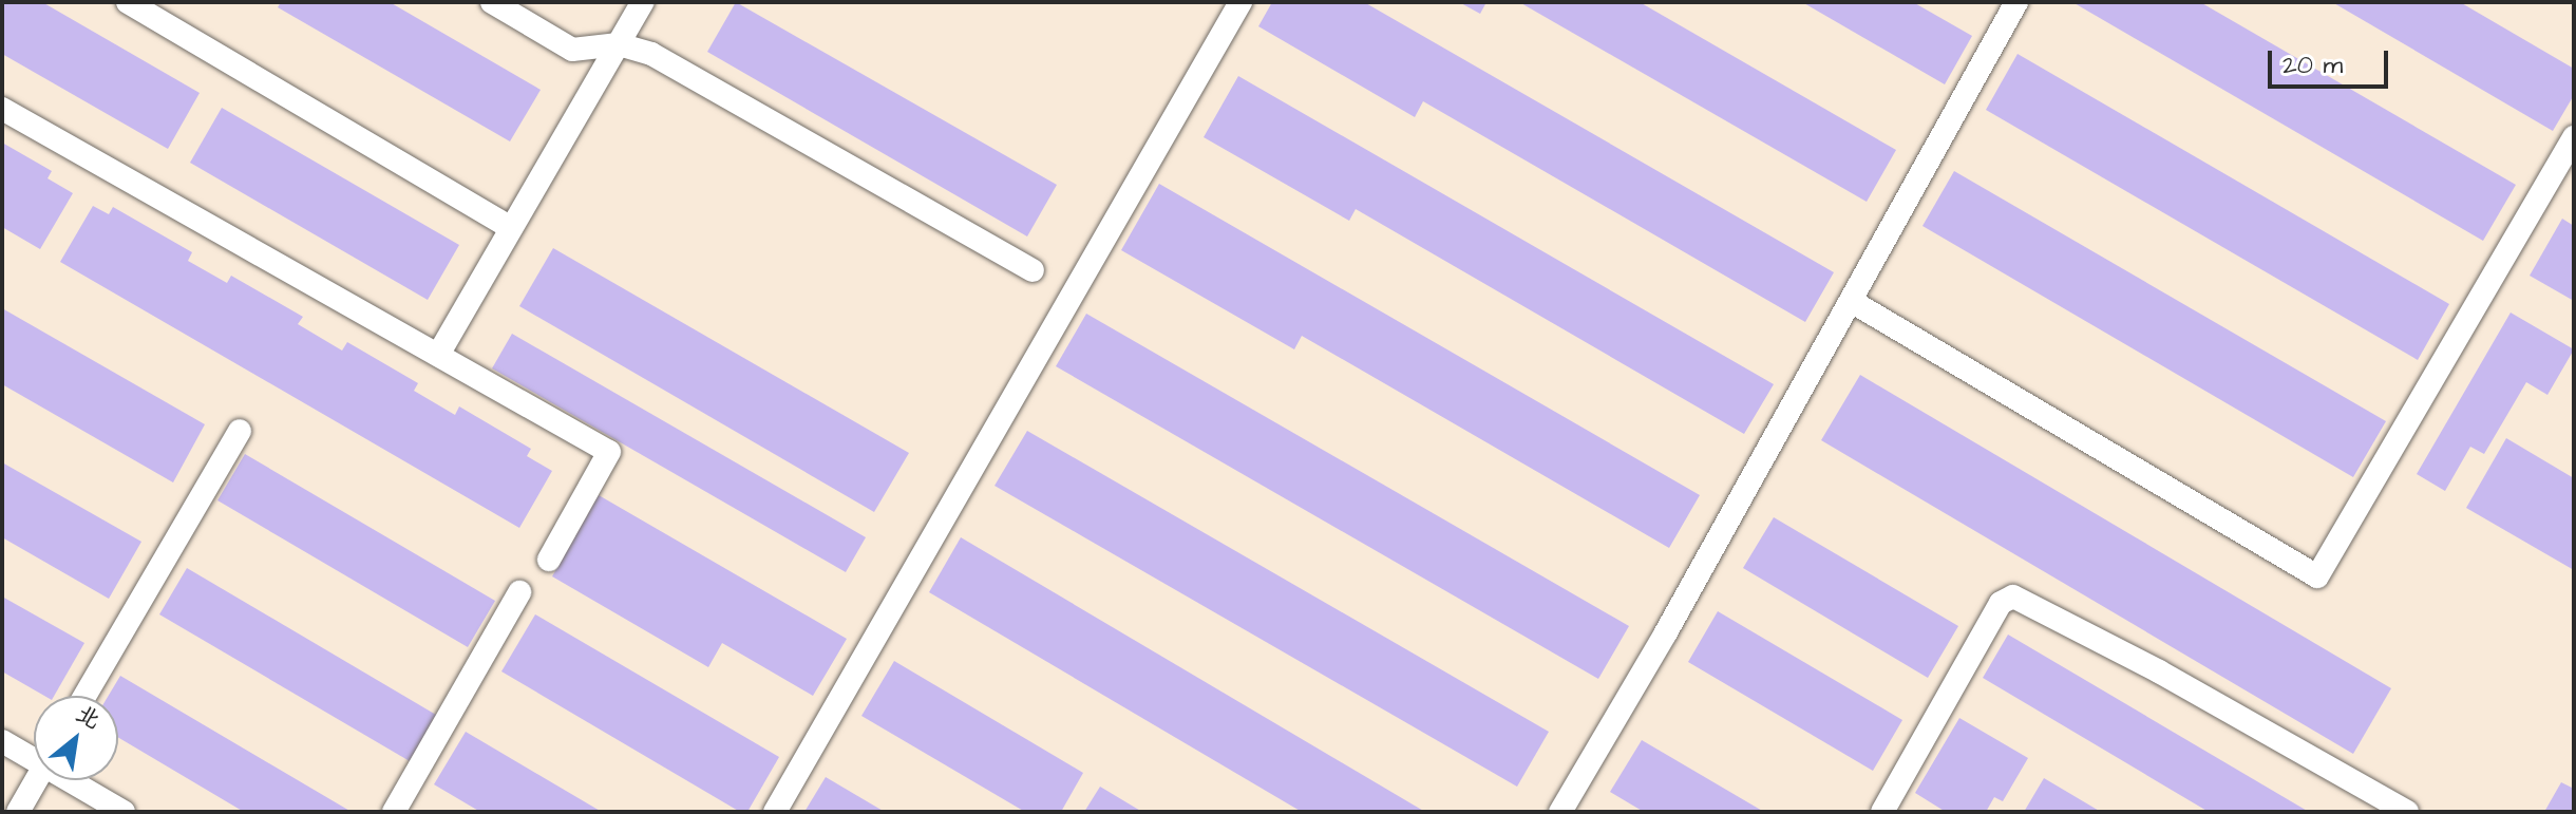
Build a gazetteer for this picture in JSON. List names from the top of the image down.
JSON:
{
  "scale_bar": "20 m",
  "north": "top right"
}
